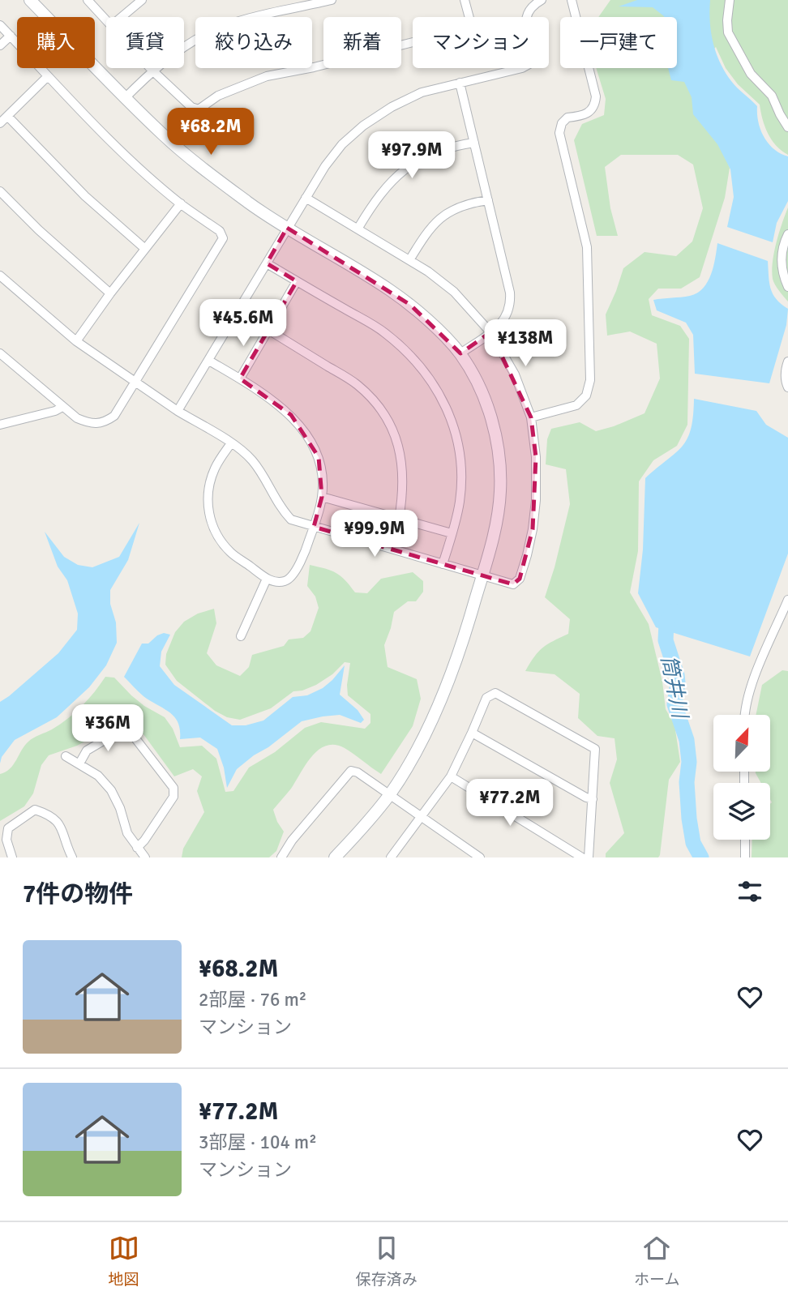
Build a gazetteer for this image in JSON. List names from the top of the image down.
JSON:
{
  "water": ["筒井川"],
  "north": "top right",
  "page": {
    "chip": [
      "購入",
      "賃貸",
      "絞り込み",
      "新着",
      "マンション",
      "一戸建て"
    ],
    "price": [
      "¥68.2M",
      "¥97.9M",
      "¥45.6M",
      "¥138M",
      "¥99.9M",
      "¥36M",
      "¥77.2M"
    ],
    "heading": "7件の物件",
    "list": [
      {
        "name": "¥68.2M",
        "note": "2部屋 · 76 m² · マンション"
      },
      {
        "name": "¥77.2M",
        "note": "3部屋 · 104 m² · マンション"
      }
    ],
    "tabs": ["地図", "保存済み", "ホーム"]
  }
}
